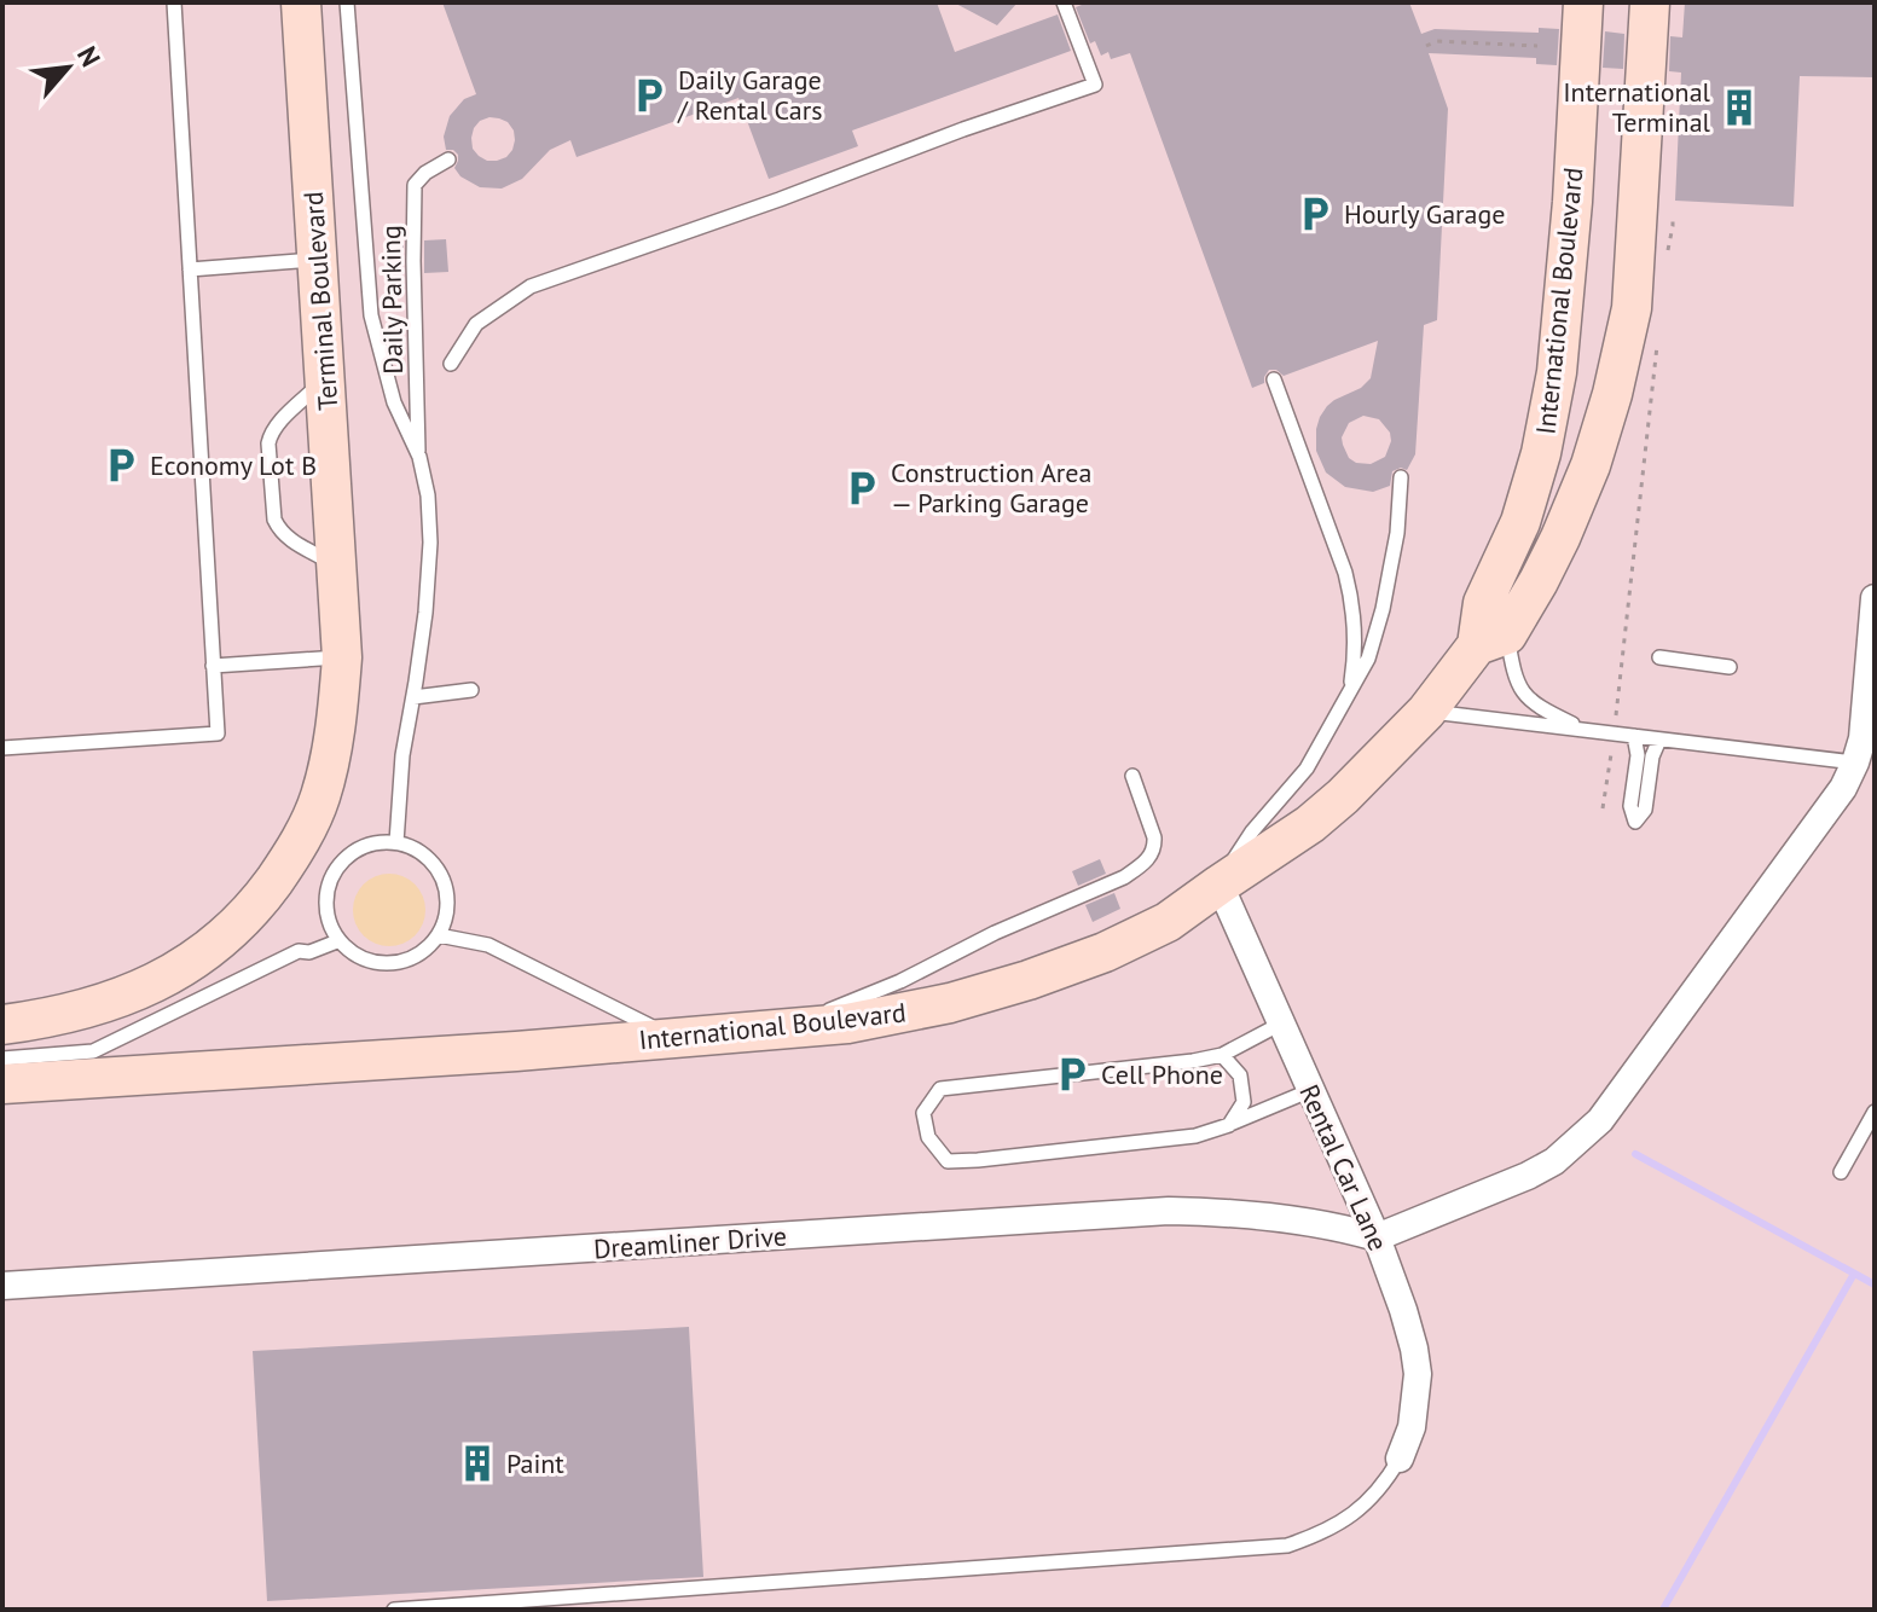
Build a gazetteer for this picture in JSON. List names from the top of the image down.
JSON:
{
  "streets": {
    "main road": ["Terminal Boulevard", "International Boulevard"],
    "street": ["Rental Car Lane", "Dreamliner Drive"],
    "lane": ["Daily Parking"]
  },
  "crossings": [
    ["International Boulevard", "Rental Car Lane"],
    ["Rental Car Lane", "Dreamliner Drive"]
  ],
  "places": {
    "parking": [
      "Daily Garage / Rental Cars",
      "Hourly Garage",
      "Economy Lot B",
      "Construction Area — Parking Garage",
      "Cell Phone"
    ],
    "building": ["International Terminal", "Paint"]
  },
  "north": "top right"
}
